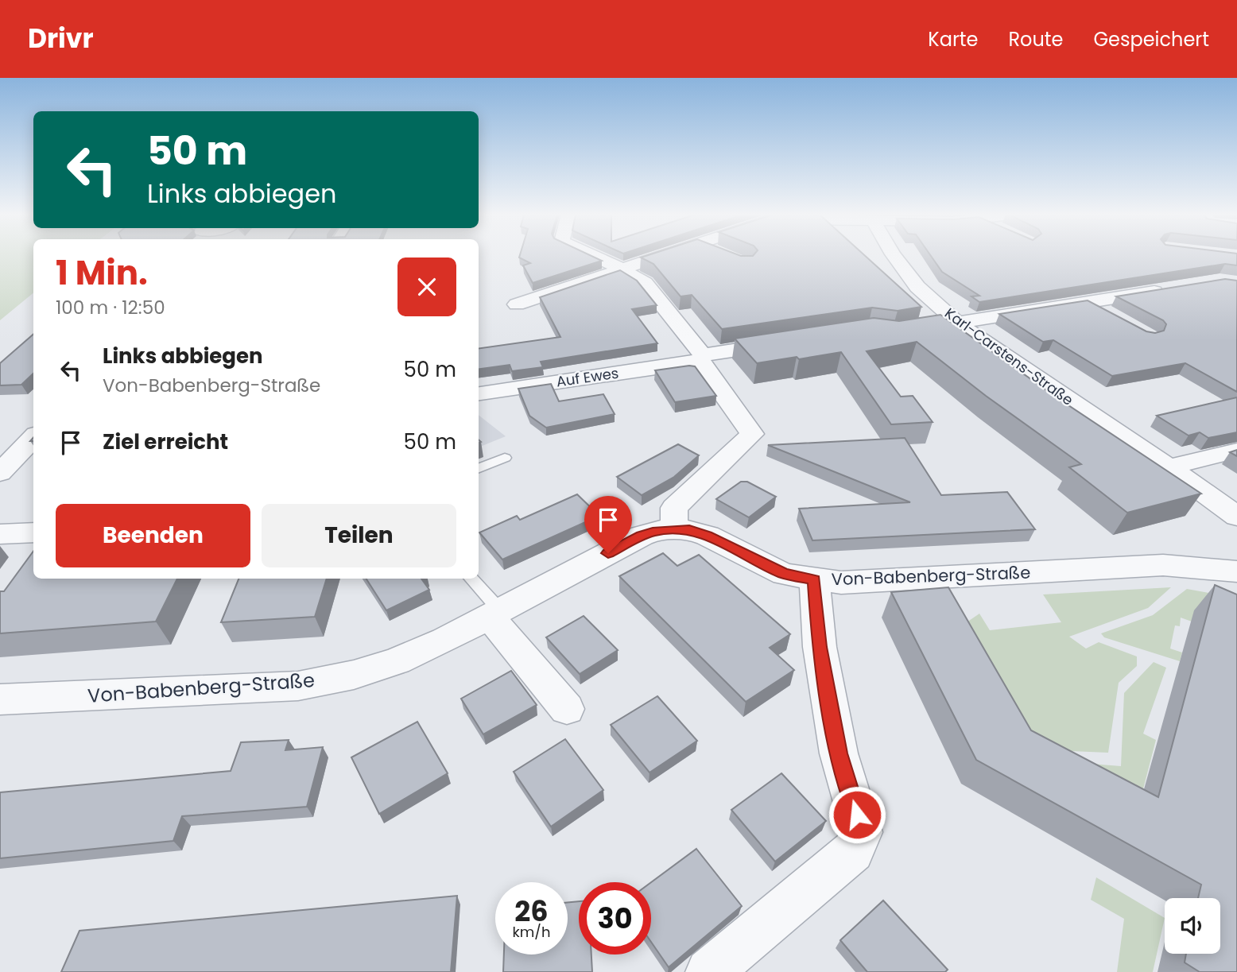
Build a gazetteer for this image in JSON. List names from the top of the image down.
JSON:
{
  "streets": {
    "street": ["Karl-Carstens-Straße", "Auf Ewes", "Von-Babenberg-Straße"]
  },
  "page": {
    "header": "Drivr",
    "nav": ["Karte", "Route", "Gespeichert"],
    "turn": ["50 m", "Links abbiegen"],
    "heading": ["1 Min.", "100 m · 12:50"],
    "list": [
      {
        "name": "Links abbiegen",
        "note": "Von-Babenberg-Straße",
        "value": "50 m"
      },
      {
        "name": "Ziel erreicht",
        "value": "50 m"
      }
    ],
    "buttons": ["Beenden", "Teilen"],
    "speed": "26 km/h",
    "limit": "30"
  }
}
